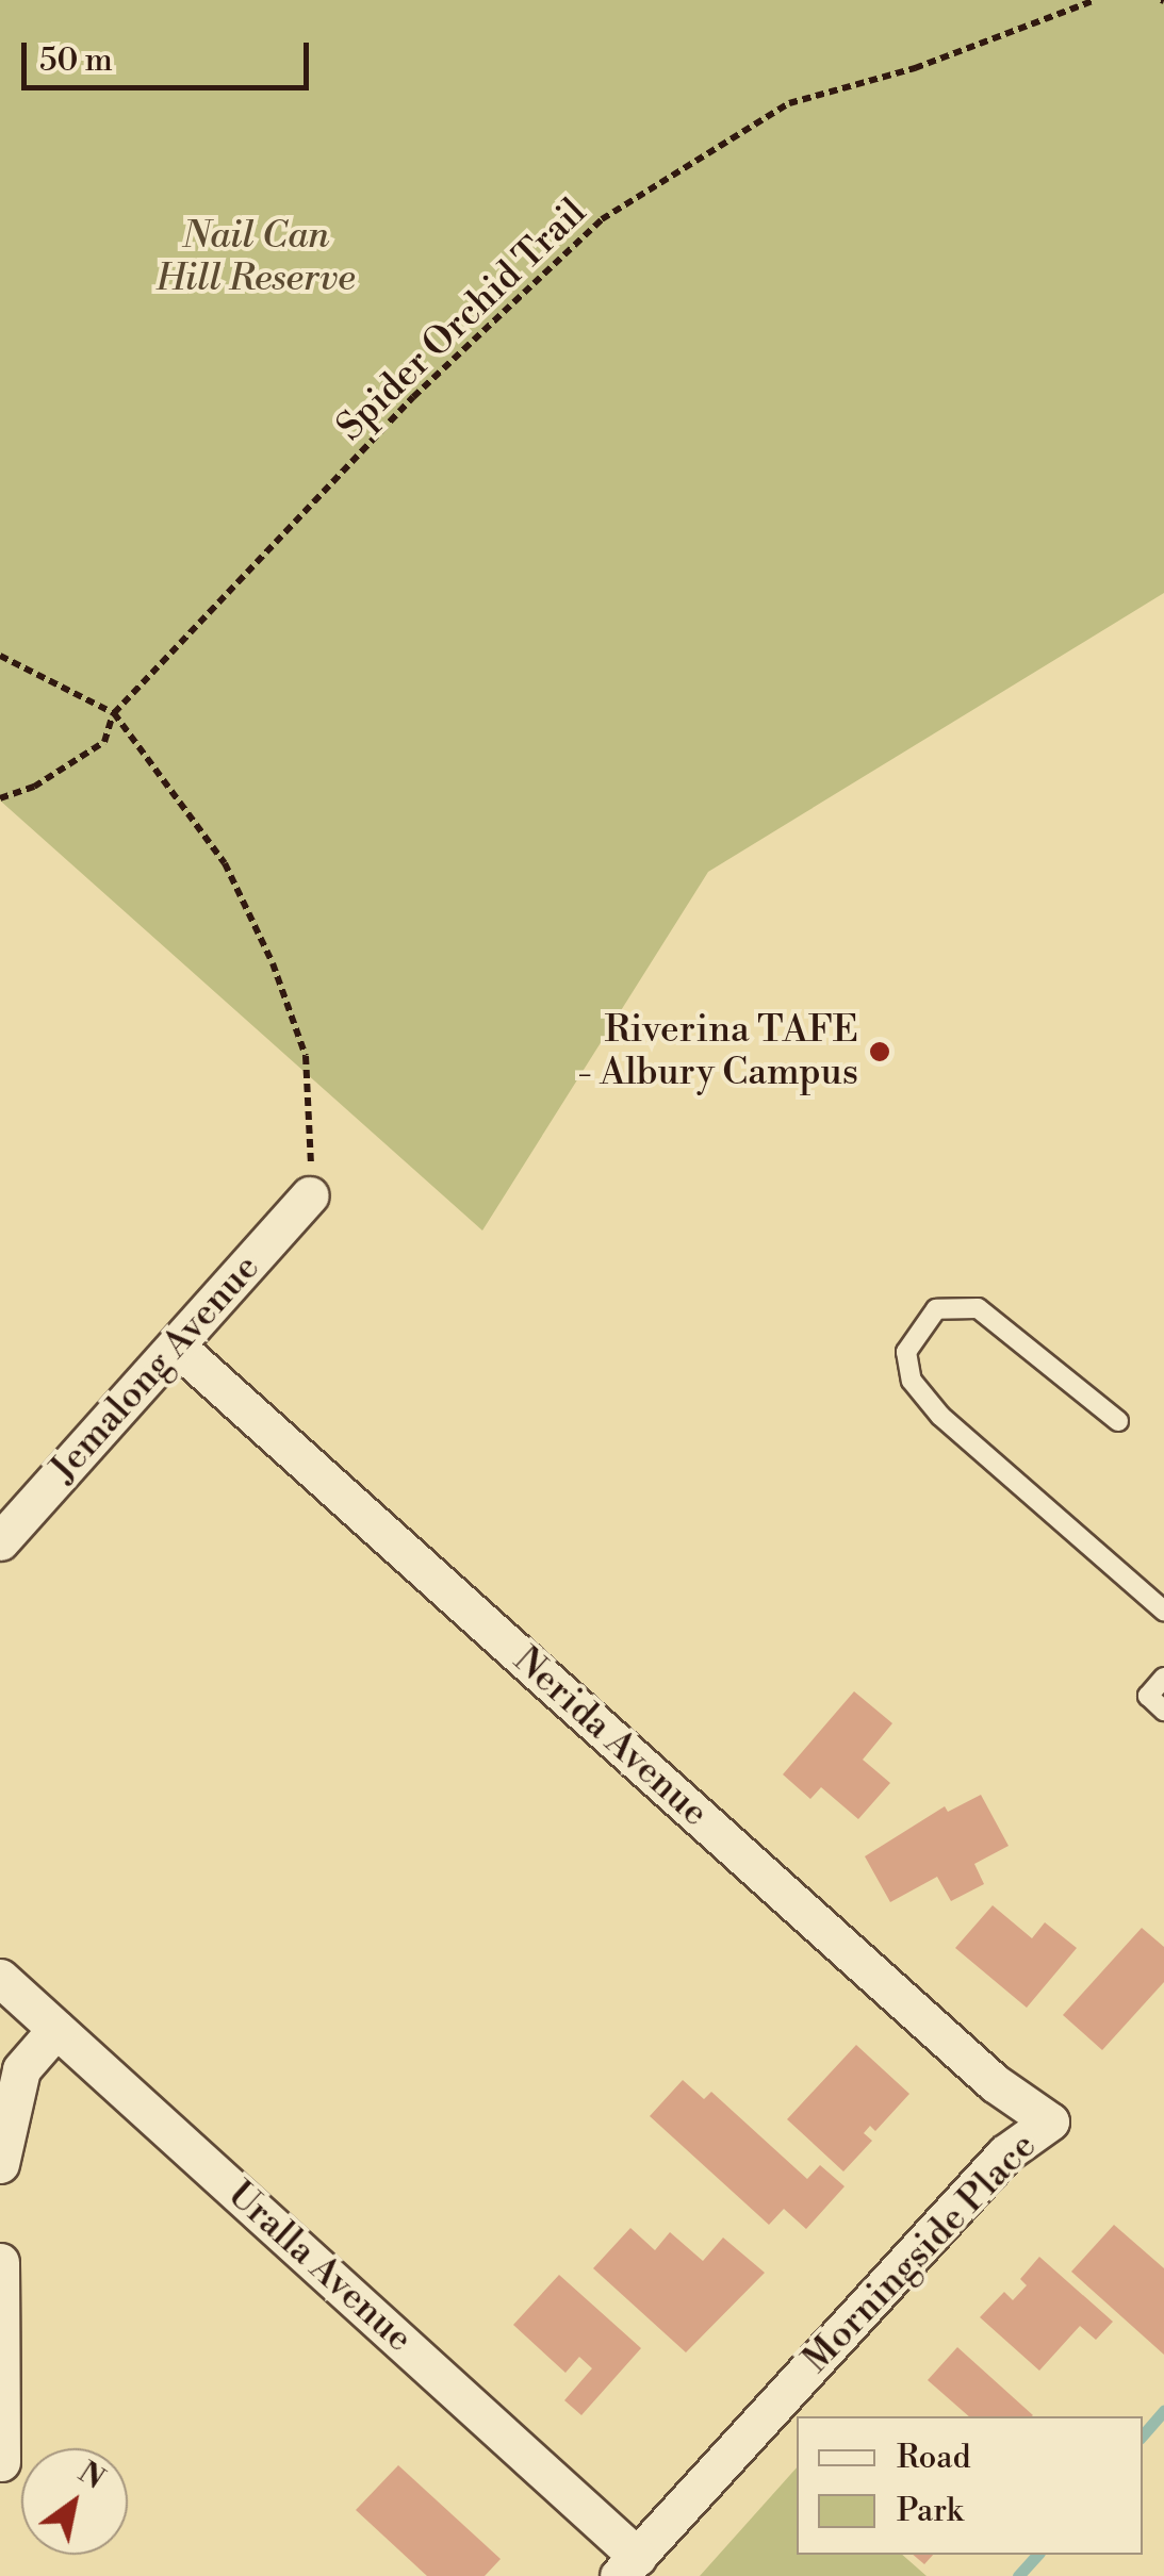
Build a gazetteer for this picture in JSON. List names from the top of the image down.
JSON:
{
  "streets": {
    "street": [
      "Jemalong Avenue",
      "Nerida Avenue",
      "Morningside Place",
      "Uralla Avenue"
    ],
    "path": ["Spider Orchid Trail"]
  },
  "crossings": [
    ["Jemalong Avenue", "Nerida Avenue"],
    ["Nerida Avenue", "Morningside Place"],
    ["Morningside Place", "Uralla Avenue"]
  ],
  "parks": ["Nail Can Hill Reserve"],
  "places": ["Riverina TAFE - Albury Campus"],
  "legend": ["Road", "Park"],
  "scale_bar": "50 m",
  "north": "top right"
}
